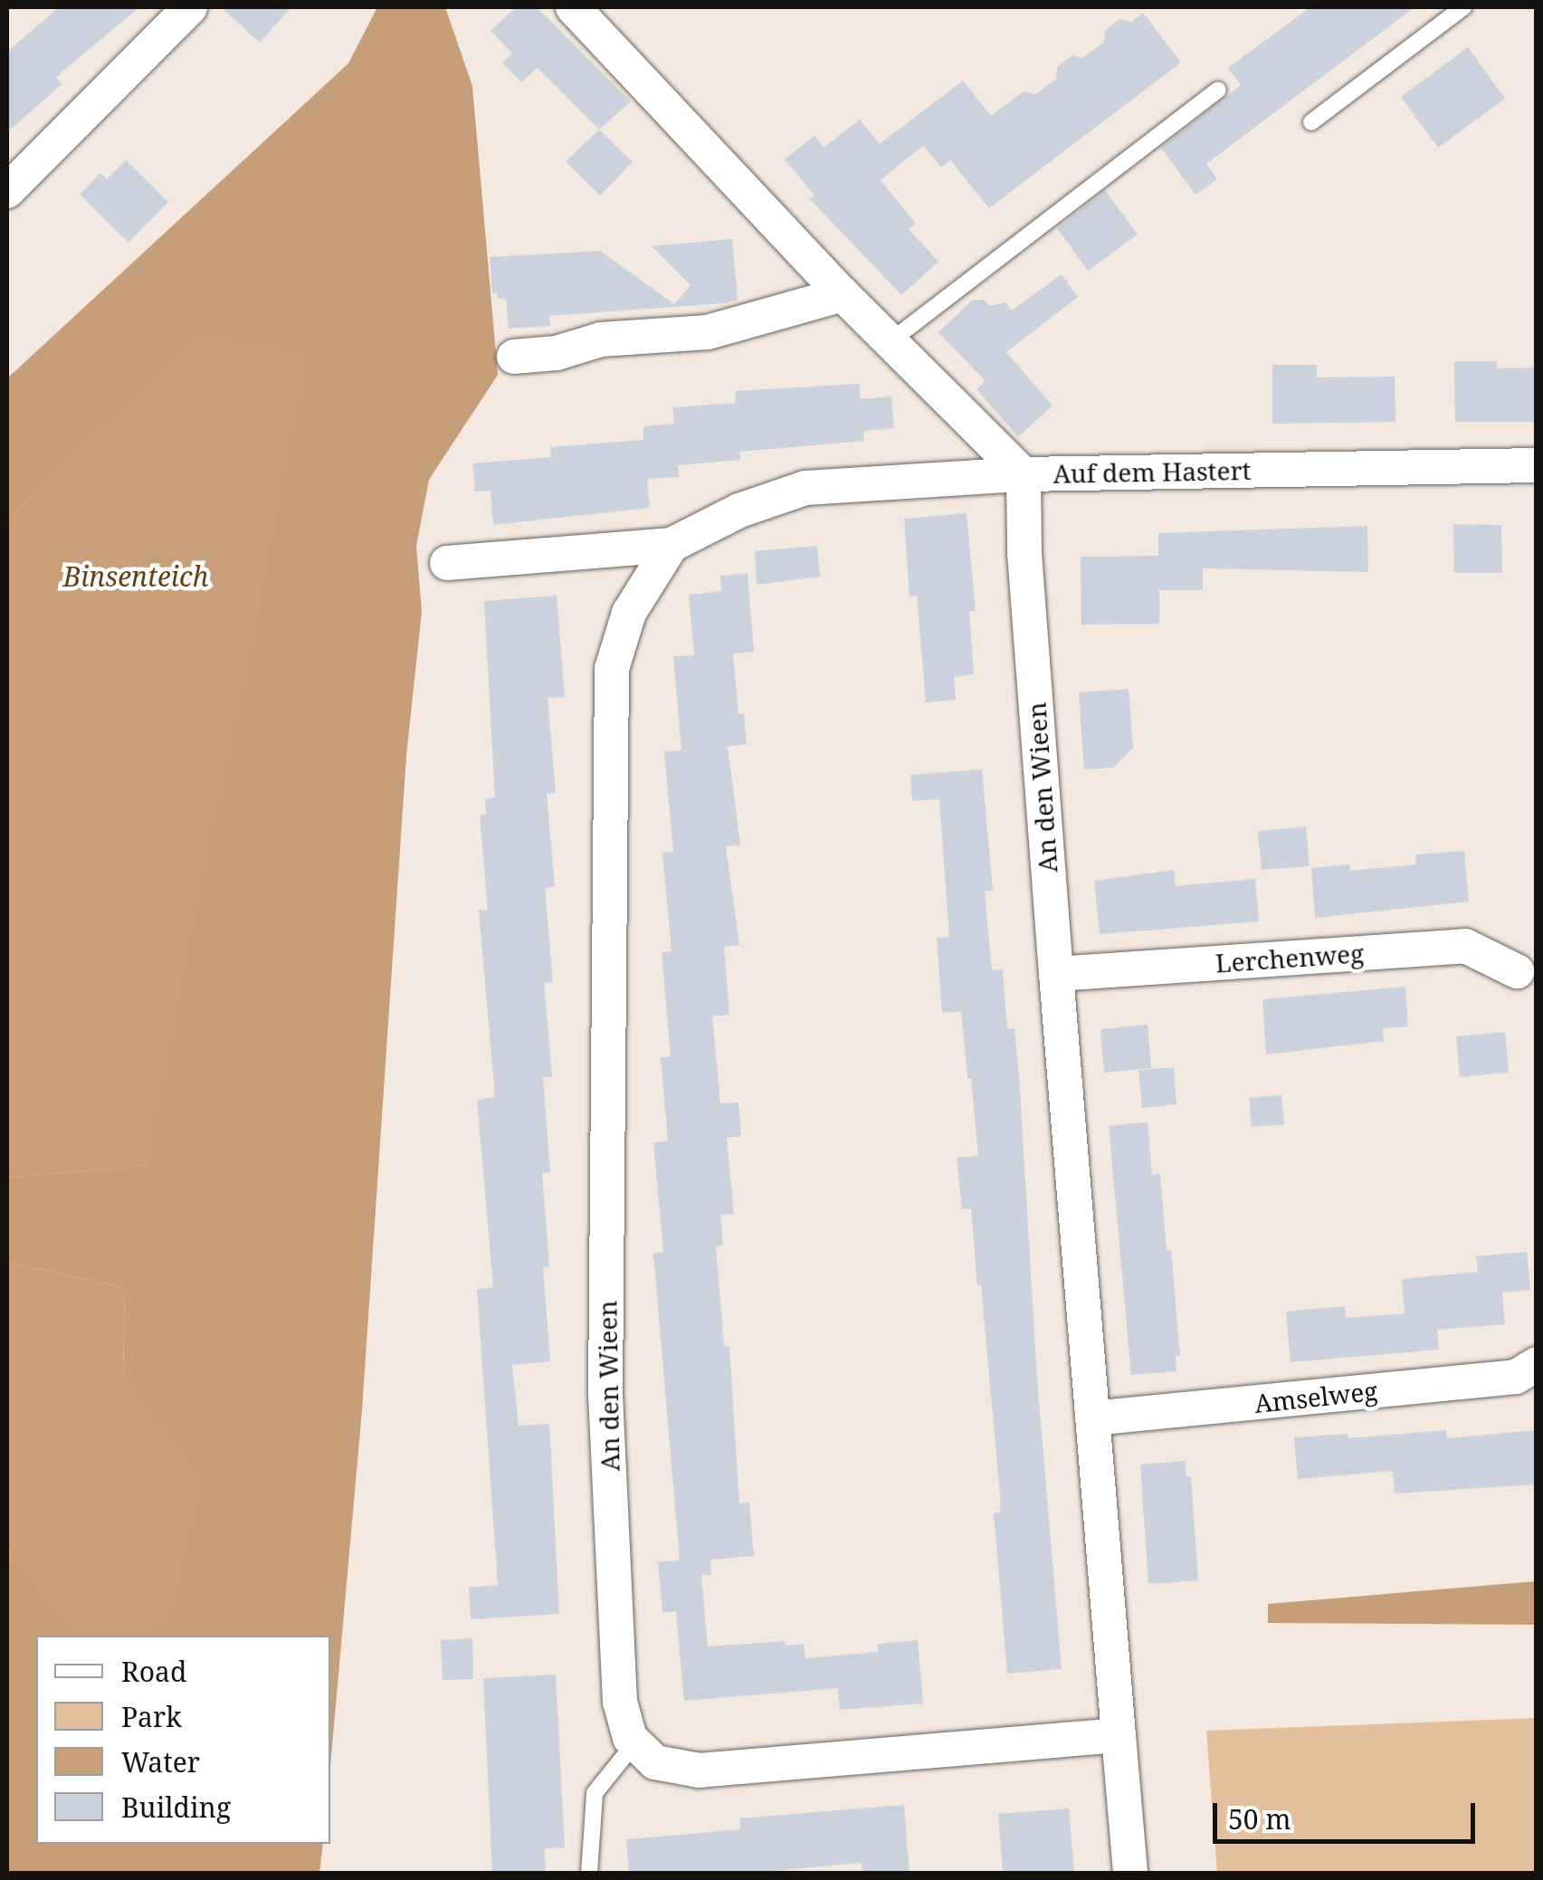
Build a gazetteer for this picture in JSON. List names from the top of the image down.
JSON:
{
  "streets": {
    "street": [
      "Auf dem Hastert",
      "An den Wieen",
      "Lerchenweg",
      "Amselweg"
    ]
  },
  "crossings": [
    ["Auf dem Hastert", "An den Wieen"],
    ["An den Wieen", "Lerchenweg"],
    ["An den Wieen", "Amselweg"]
  ],
  "water": ["Binsenteich"],
  "legend": [
    "Road",
    "Park",
    "Water",
    "Building"
  ],
  "scale_bar": "50 m"
}
